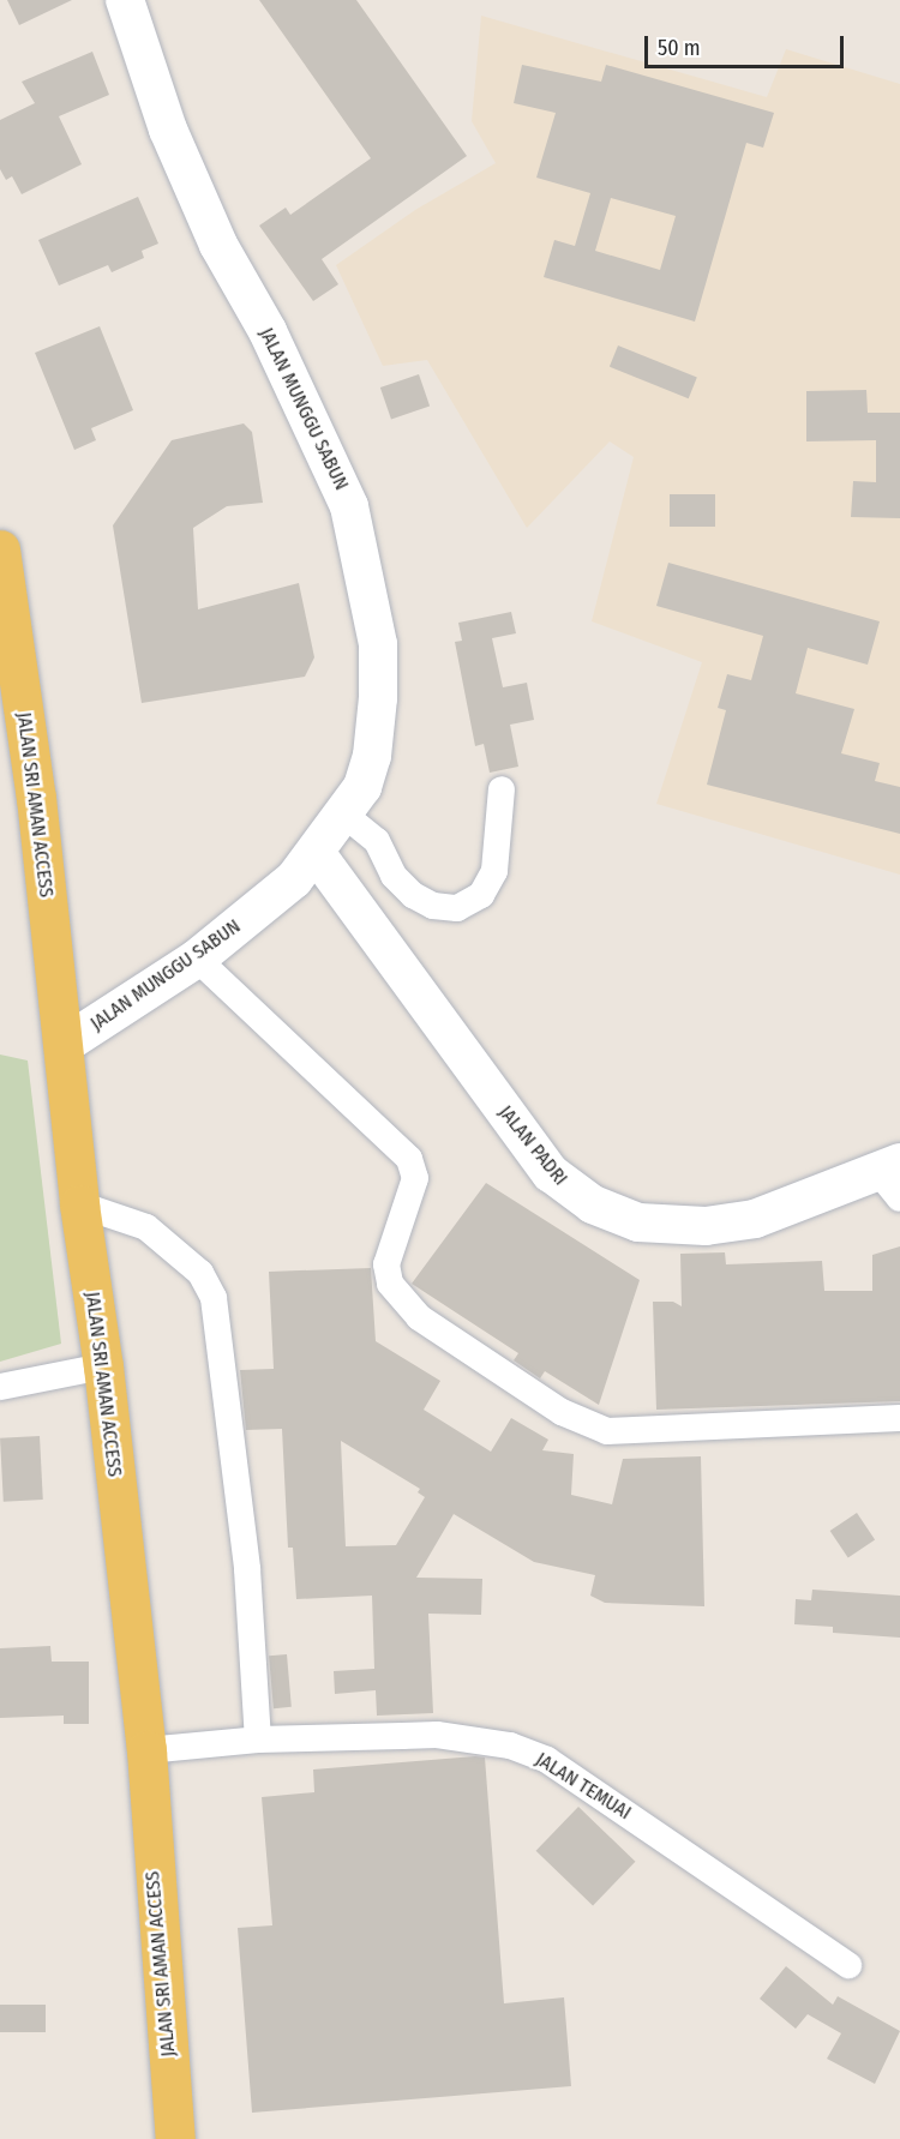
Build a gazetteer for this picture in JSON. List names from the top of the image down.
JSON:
{
  "streets": {
    "main road": ["JALAN SRI AMAN ACCESS"],
    "street": ["JALAN MUNGGU SABUN", "JALAN PADRI", "JALAN TEMUAI"]
  },
  "crossings": [
    ["JALAN MUNGGU SABUN", "JALAN SRI AMAN ACCESS"],
    ["JALAN MUNGGU SABUN", "JALAN PADRI"],
    ["JALAN SRI AMAN ACCESS", "JALAN TEMUAI"]
  ],
  "scale_bar": "50 m"
}
